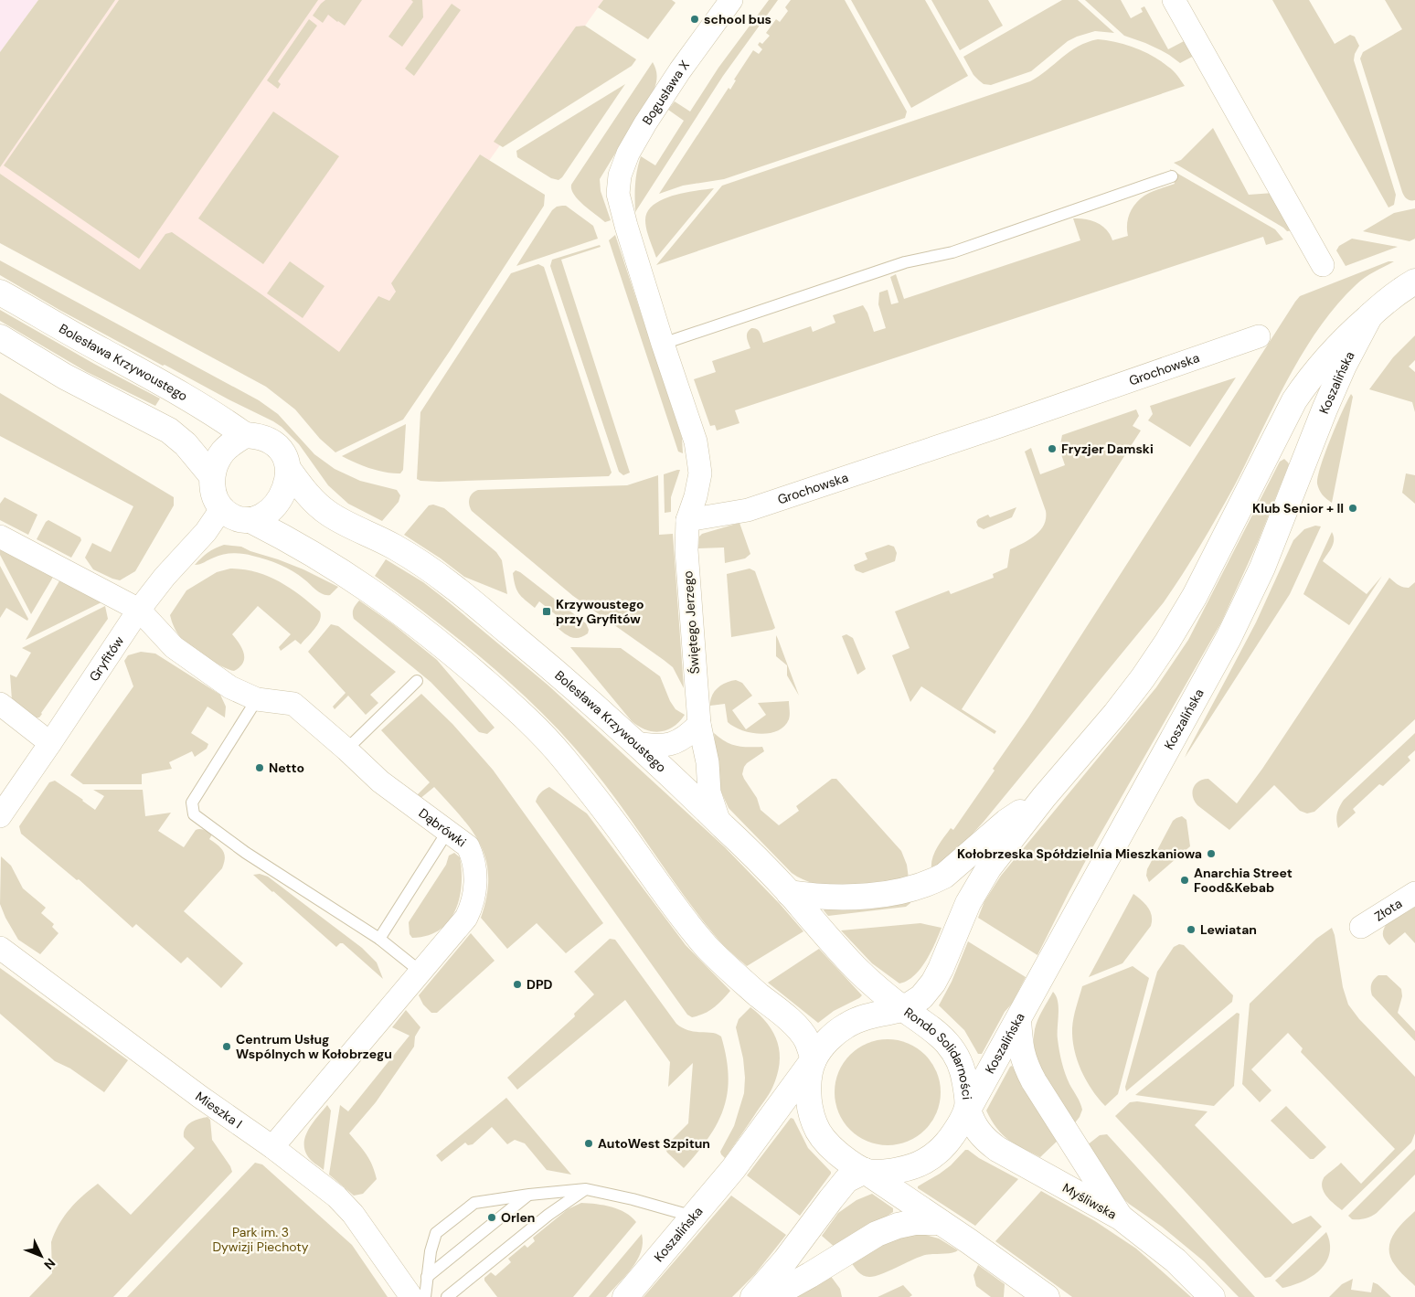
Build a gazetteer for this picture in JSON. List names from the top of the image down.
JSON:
{
  "streets": {
    "main road": [
      "Bolesława Krzywoustego",
      "Koszalińska",
      "Rondo Solidarności",
      "Myśliwska"
    ],
    "street": [
      "Bogusława X",
      "Grochowska",
      "Świętego Jerzego",
      "Gryfitów",
      "Dąbrówki",
      "Złota",
      "Mieszka I"
    ]
  },
  "crossings": [
    ["Bolesława Krzywoustego", "Koszalińska"],
    ["Bolesława Krzywoustego", "Świętego Jerzego"],
    ["Bolesława Krzywoustego", "Gryfitów"],
    ["Bolesława Krzywoustego", "Rondo Solidarności"],
    ["Bolesława Krzywoustego", "Myśliwska"],
    ["Grochowska", "Świętego Jerzego"],
    ["Koszalińska", "Rondo Solidarności"],
    ["Koszalińska", "Myśliwska"],
    ["Gryfitów", "Dąbrówki"],
    ["Dąbrówki", "Mieszka I"],
    ["Rondo Solidarności", "Myśliwska"]
  ],
  "parks": ["Park im. 3 Dywizji Piechoty"],
  "places": {
    "other": [
      "school bus",
      "Fryzjer Damski",
      "Klub Senior + II",
      "Netto",
      "Kołobrzeska Spółdzielnia Mieszkaniowa",
      "Anarchia Street Food&Kebab",
      "Lewiatan",
      "DPD",
      "Centrum Usług Wspólnych w Kołobrzegu",
      "AutoWest Szpitun",
      "Orlen"
    ],
    "transit": ["Krzywoustego przy Gryfitów"]
  },
  "north": "bottom right"
}
